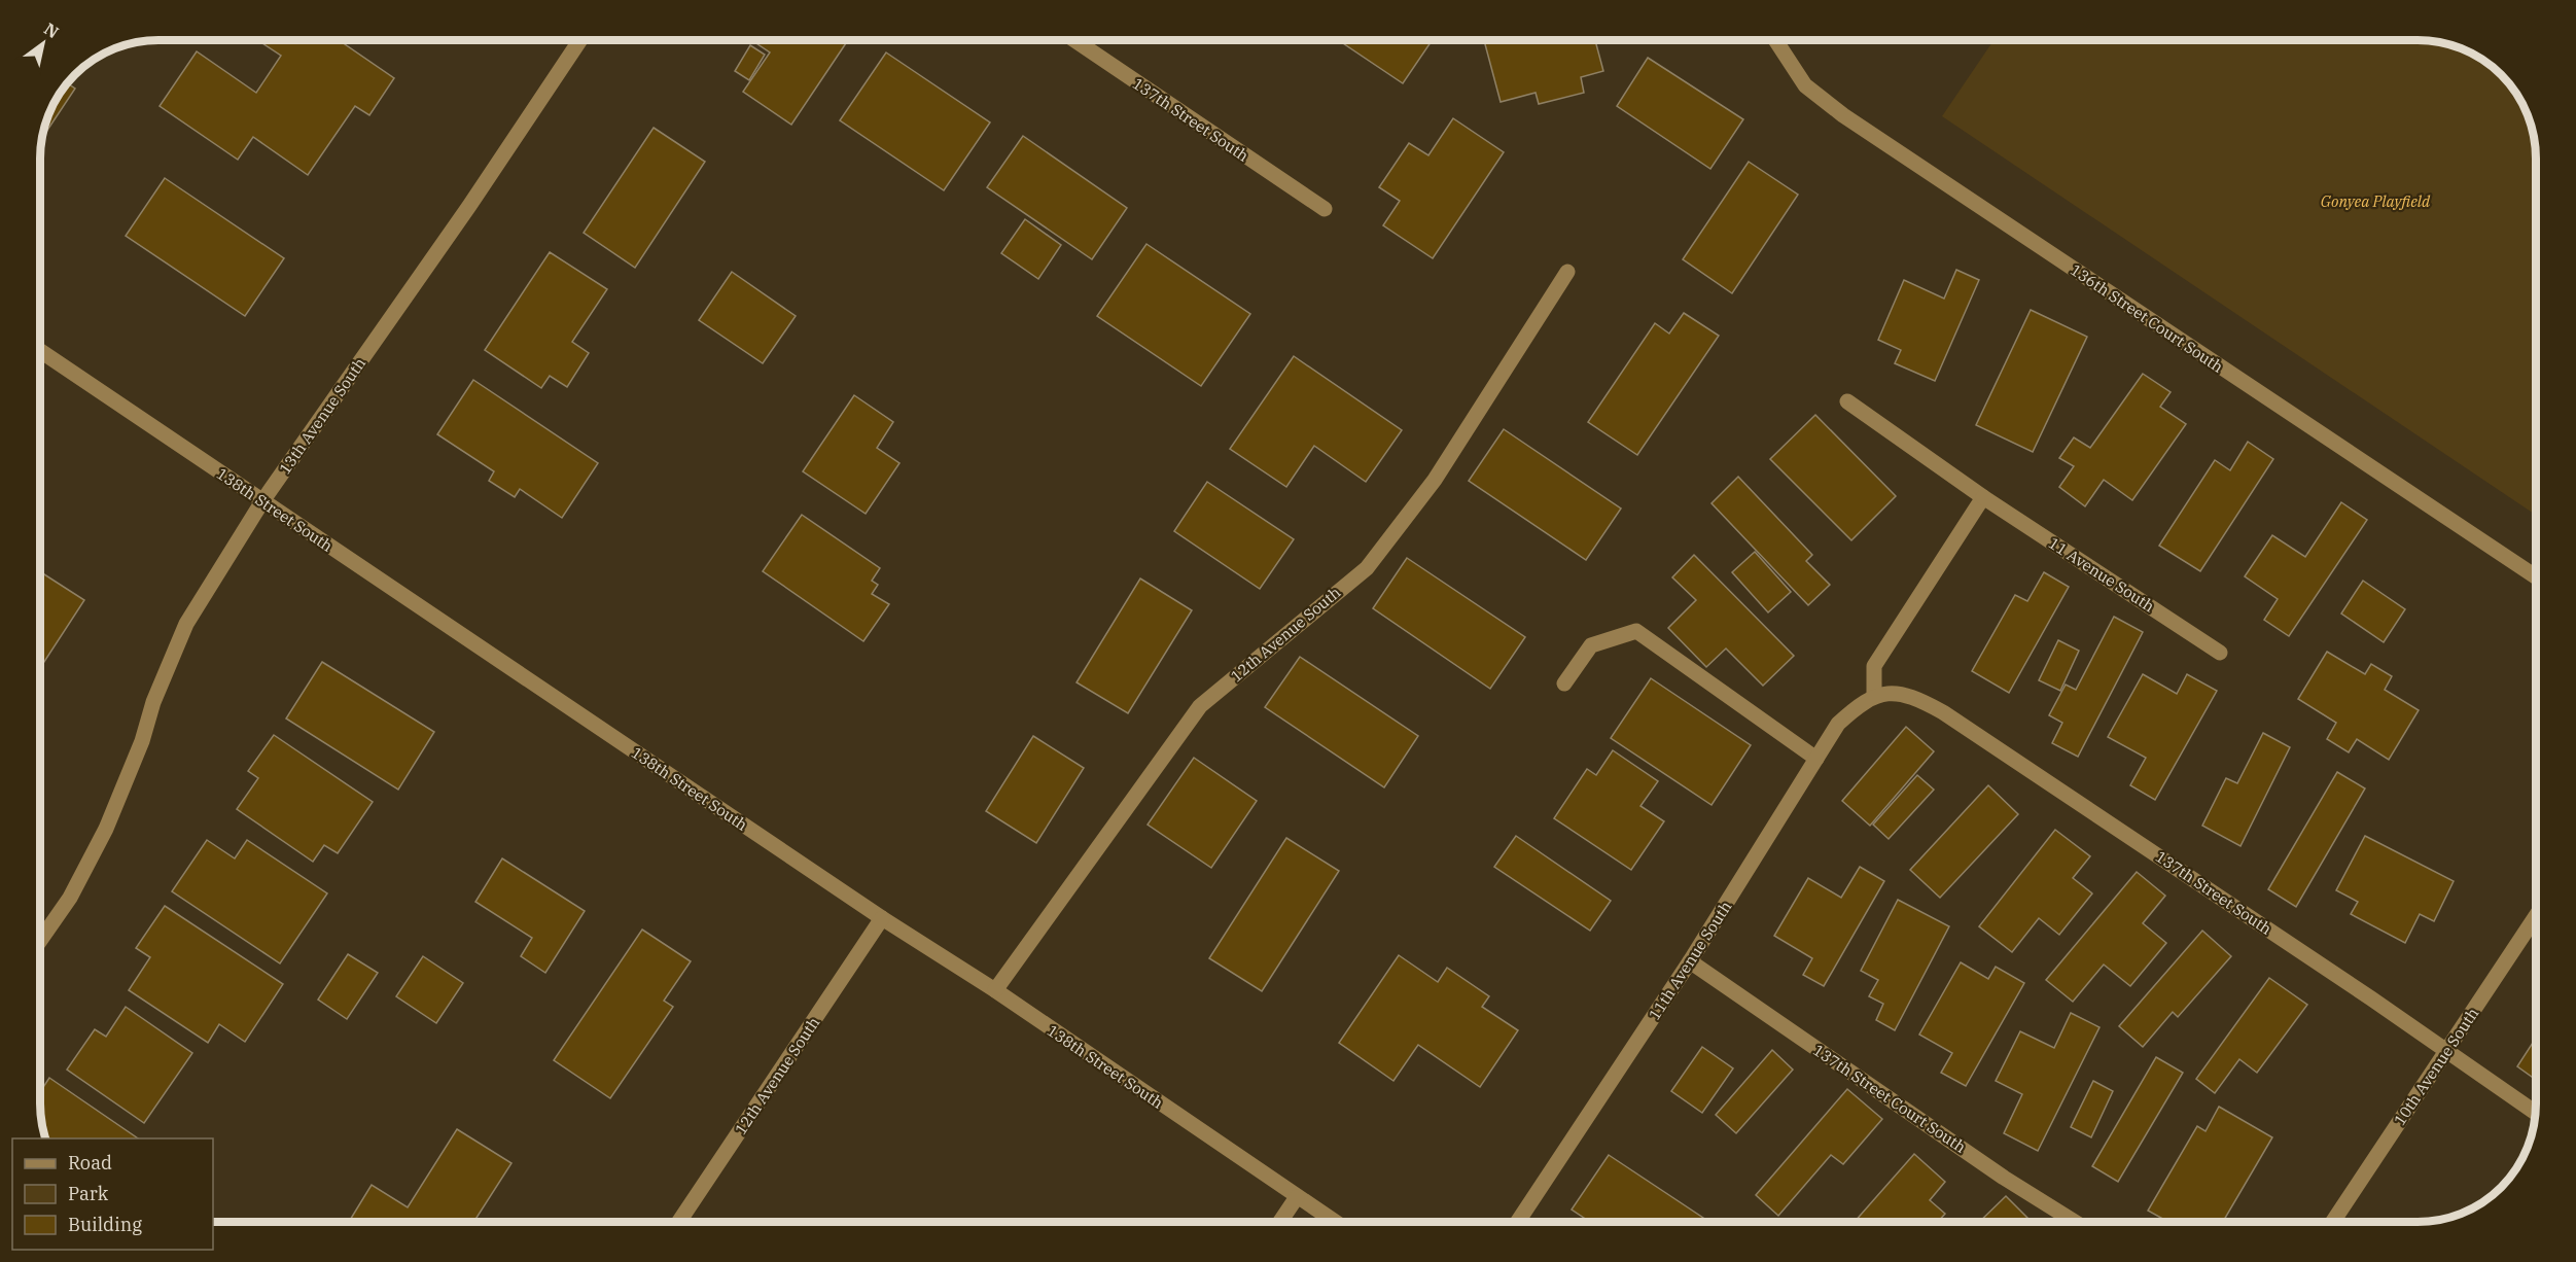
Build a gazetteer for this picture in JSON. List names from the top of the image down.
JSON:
{
  "streets": {
    "street": [
      "137th Street South",
      "136th Street Court South",
      "13th Avenue South",
      "138th Street South",
      "11 Avenue South",
      "12th Avenue South",
      "11th Avenue South",
      "10th Avenue South",
      "137th Street Court South"
    ]
  },
  "crossings": [
    ["137th Street South", "11th Avenue South"],
    ["137th Street South", "10th Avenue South"],
    ["13th Avenue South", "138th Street South"],
    ["138th Street South", "12th Avenue South"],
    ["11th Avenue South", "137th Street Court South"]
  ],
  "parks": ["Gonyea Playfield"],
  "legend": ["Road", "Park", "Building"],
  "north": "top right"
}
